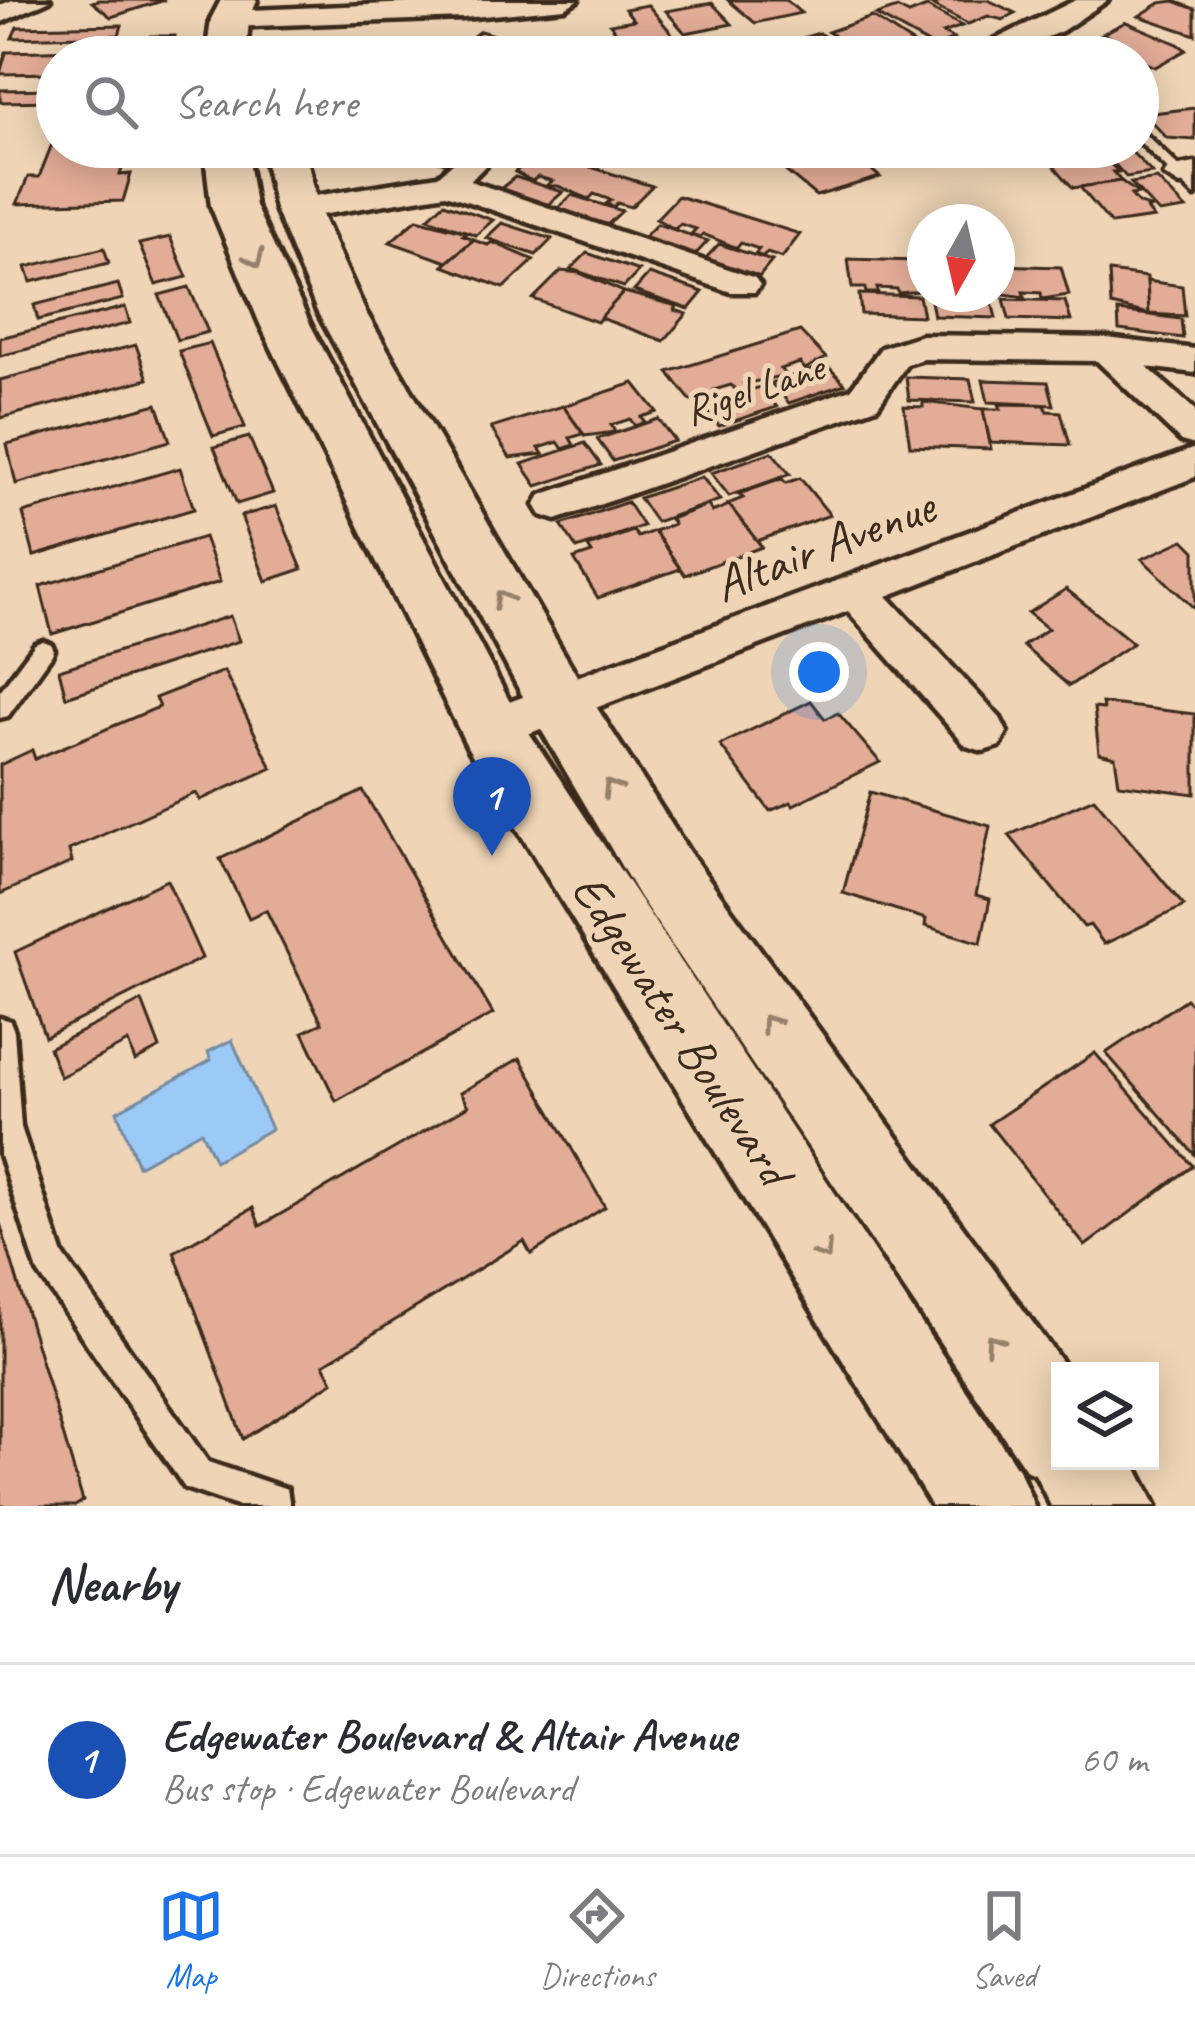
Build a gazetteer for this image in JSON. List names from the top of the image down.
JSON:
{
  "streets": {
    "main road": ["Edgewater Boulevard"],
    "street": ["Rigel Lane", "Altair Avenue"]
  },
  "crossings": [
    ["Altair Avenue", "Edgewater Boulevard"]
  ],
  "north": "bottom",
  "page": {
    "search": "Search here",
    "pins": "1",
    "heading": "Nearby",
    "list": [
      {
        "mark": "1",
        "name": "Edgewater Boulevard & Altair Avenue",
        "note": "Bus stop · Edgewater Boulevard",
        "value": "60 m"
      }
    ],
    "nav": ["Map", "Directions", "Saved"]
  }
}
